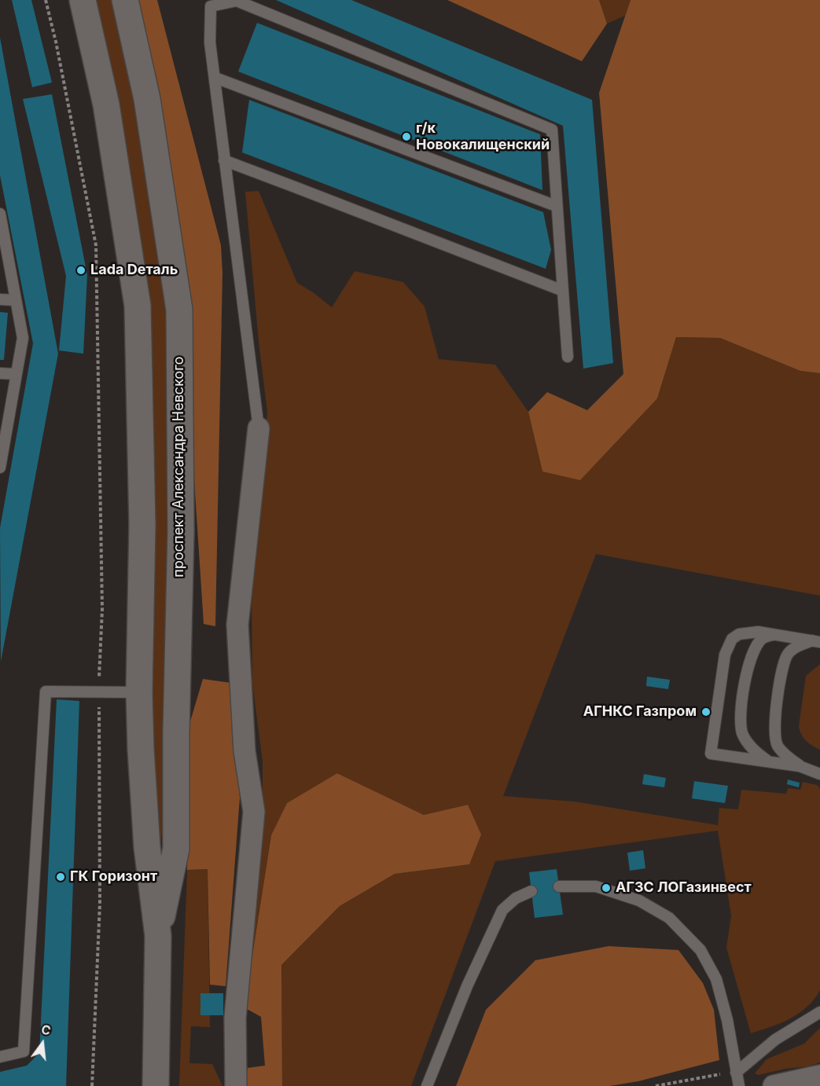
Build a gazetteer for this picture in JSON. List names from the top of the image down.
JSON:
{
  "streets": {
    "main road": ["проспект Александра Невского"]
  },
  "places": [
    "г/к Новокалищенский",
    "Lada Dеталь",
    "АГНКС Газпром",
    "ГК Горизонт",
    "АГЗС ЛОГазинвест"
  ],
  "north": "top"
}
